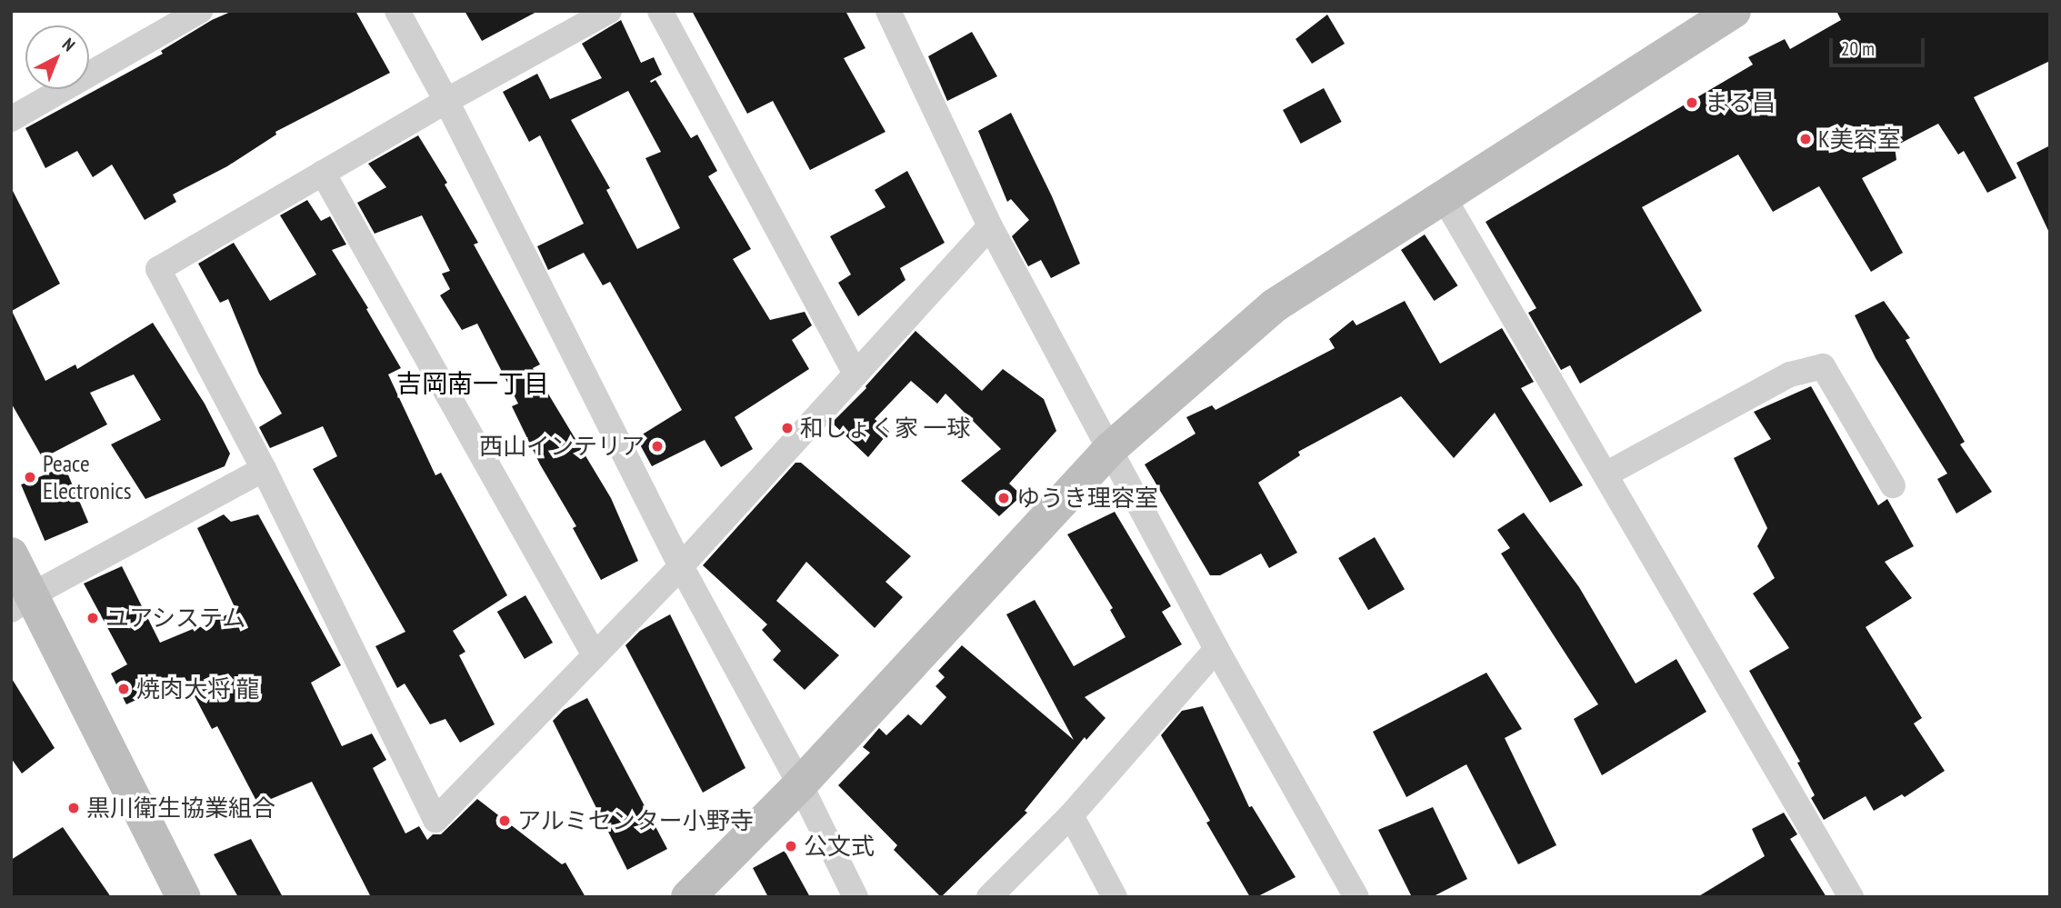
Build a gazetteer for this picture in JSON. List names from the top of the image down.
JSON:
{
  "districts": ["吉岡南一丁目"],
  "places": [
    "まる昌",
    "K美容室",
    "和しょく家 一球",
    "西山インテリア",
    "Peace Electronics",
    "ゆうき理容室",
    "ユアシステム",
    "焼肉大将 龍",
    "黒川衛生協業組合",
    "アルミセンター小野寺",
    "公文式"
  ],
  "scale_bar": "20 m",
  "north": "top right"
}
